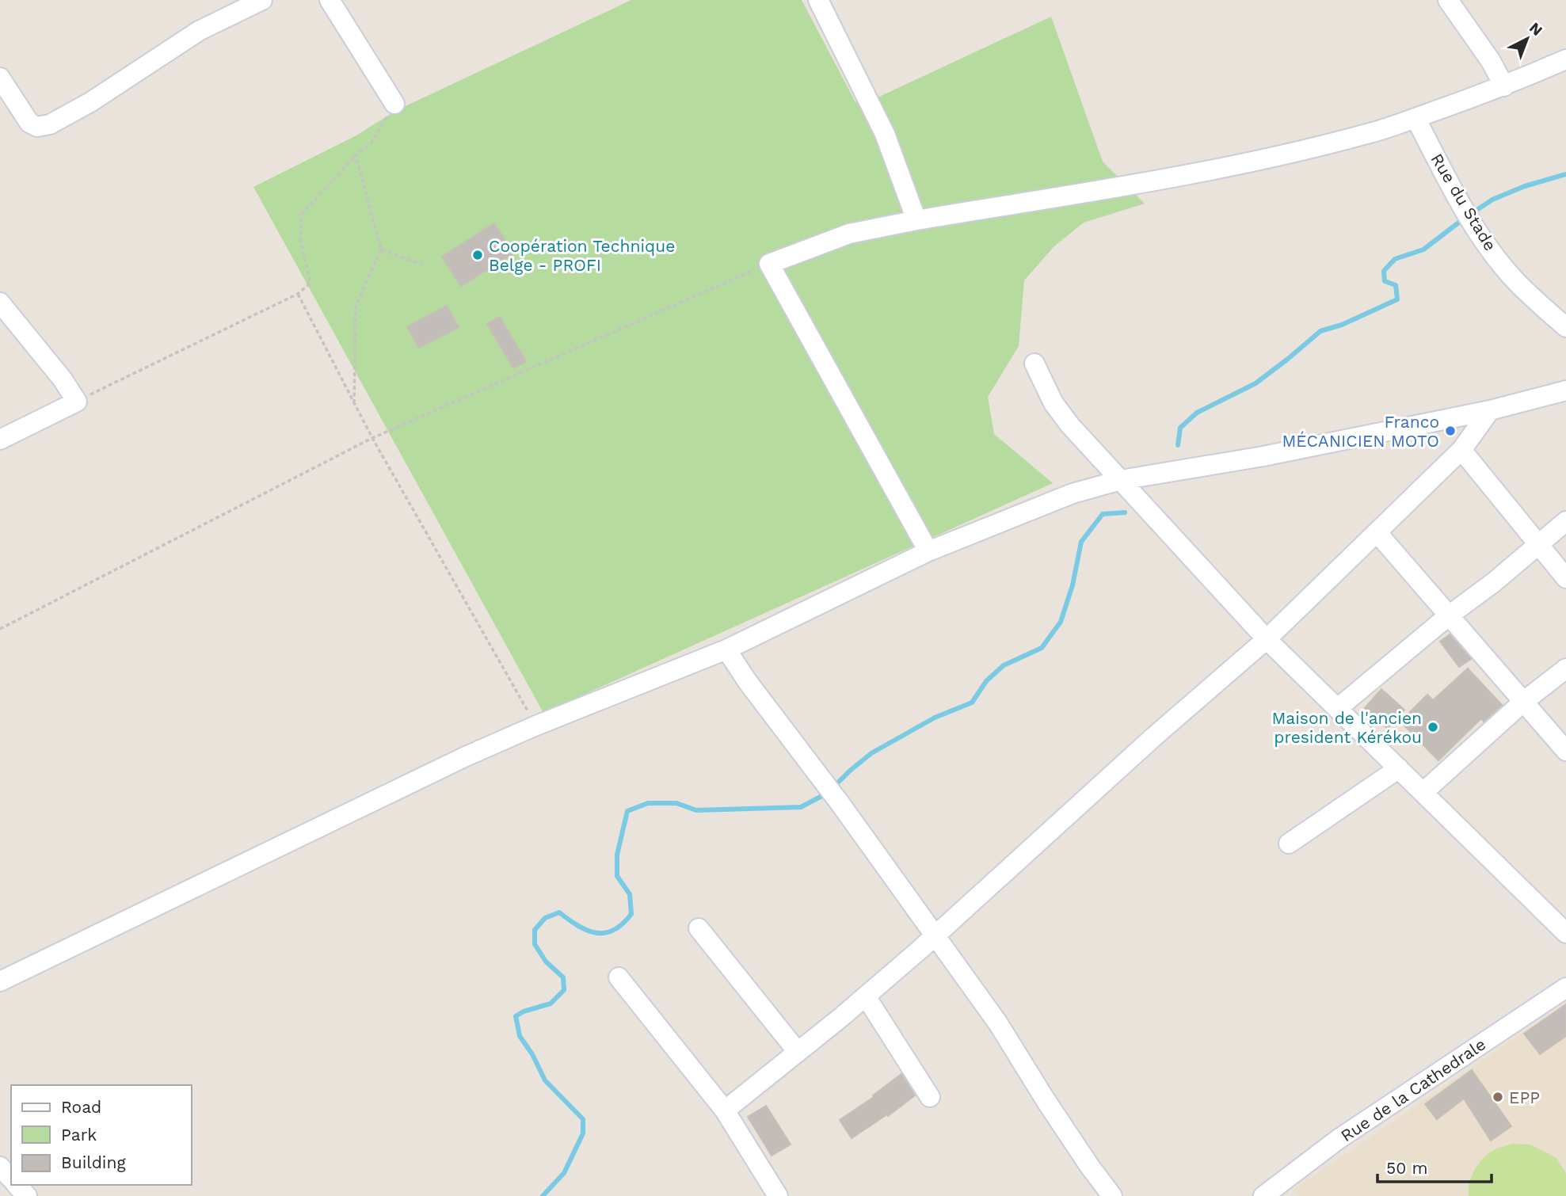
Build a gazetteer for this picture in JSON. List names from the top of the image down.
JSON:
{
  "streets": {
    "street": ["Rue du Stade", "Rue de la Cathedrale"]
  },
  "places": [
    "Coopération Technique Belge - PROFI",
    "Franco MÉCANICIEN MOTO",
    "Maison de l'ancien president Kérékou",
    "EPP"
  ],
  "legend": ["Road", "Park", "Building"],
  "scale_bar": "50 m",
  "north": "top right"
}
